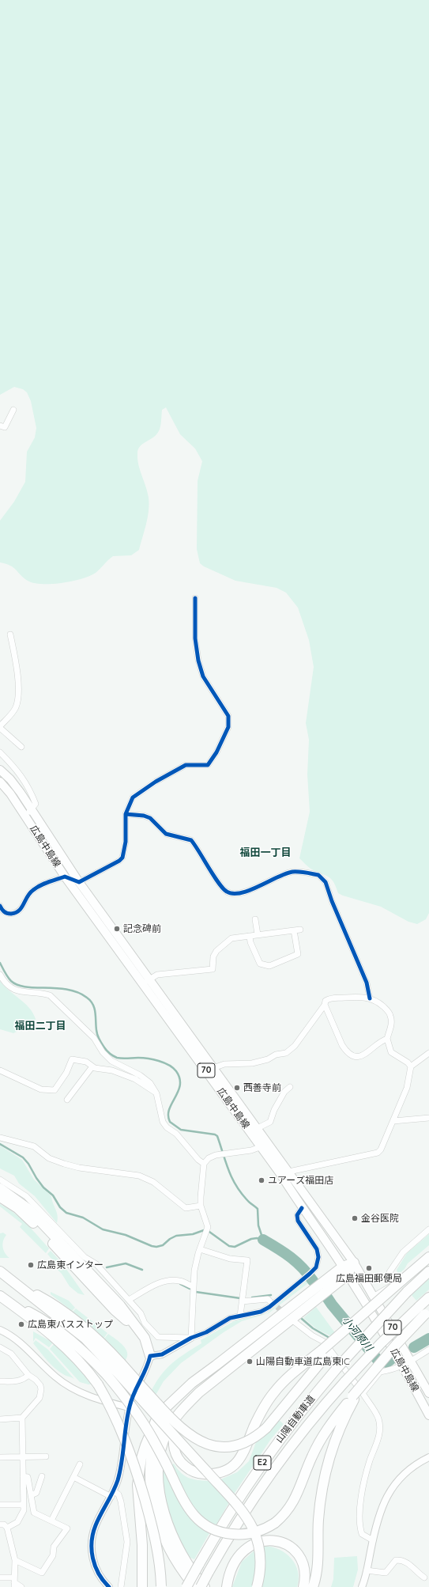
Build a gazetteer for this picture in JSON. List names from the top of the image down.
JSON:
{
  "streets": {
    "highway": ["山陽自動車道", "E2"],
    "main road": ["広島中島線", "70"]
  },
  "districts": ["福田一丁目", "福田二丁目"],
  "water": ["小河原川"],
  "places": [
    "記念碑前",
    "西善寺前",
    "ユアーズ福田店",
    "金谷医院",
    "広島東インター",
    "広島福田郵便局",
    "広島東バスストップ",
    "山陽自動車道広島東IC"
  ]
}
